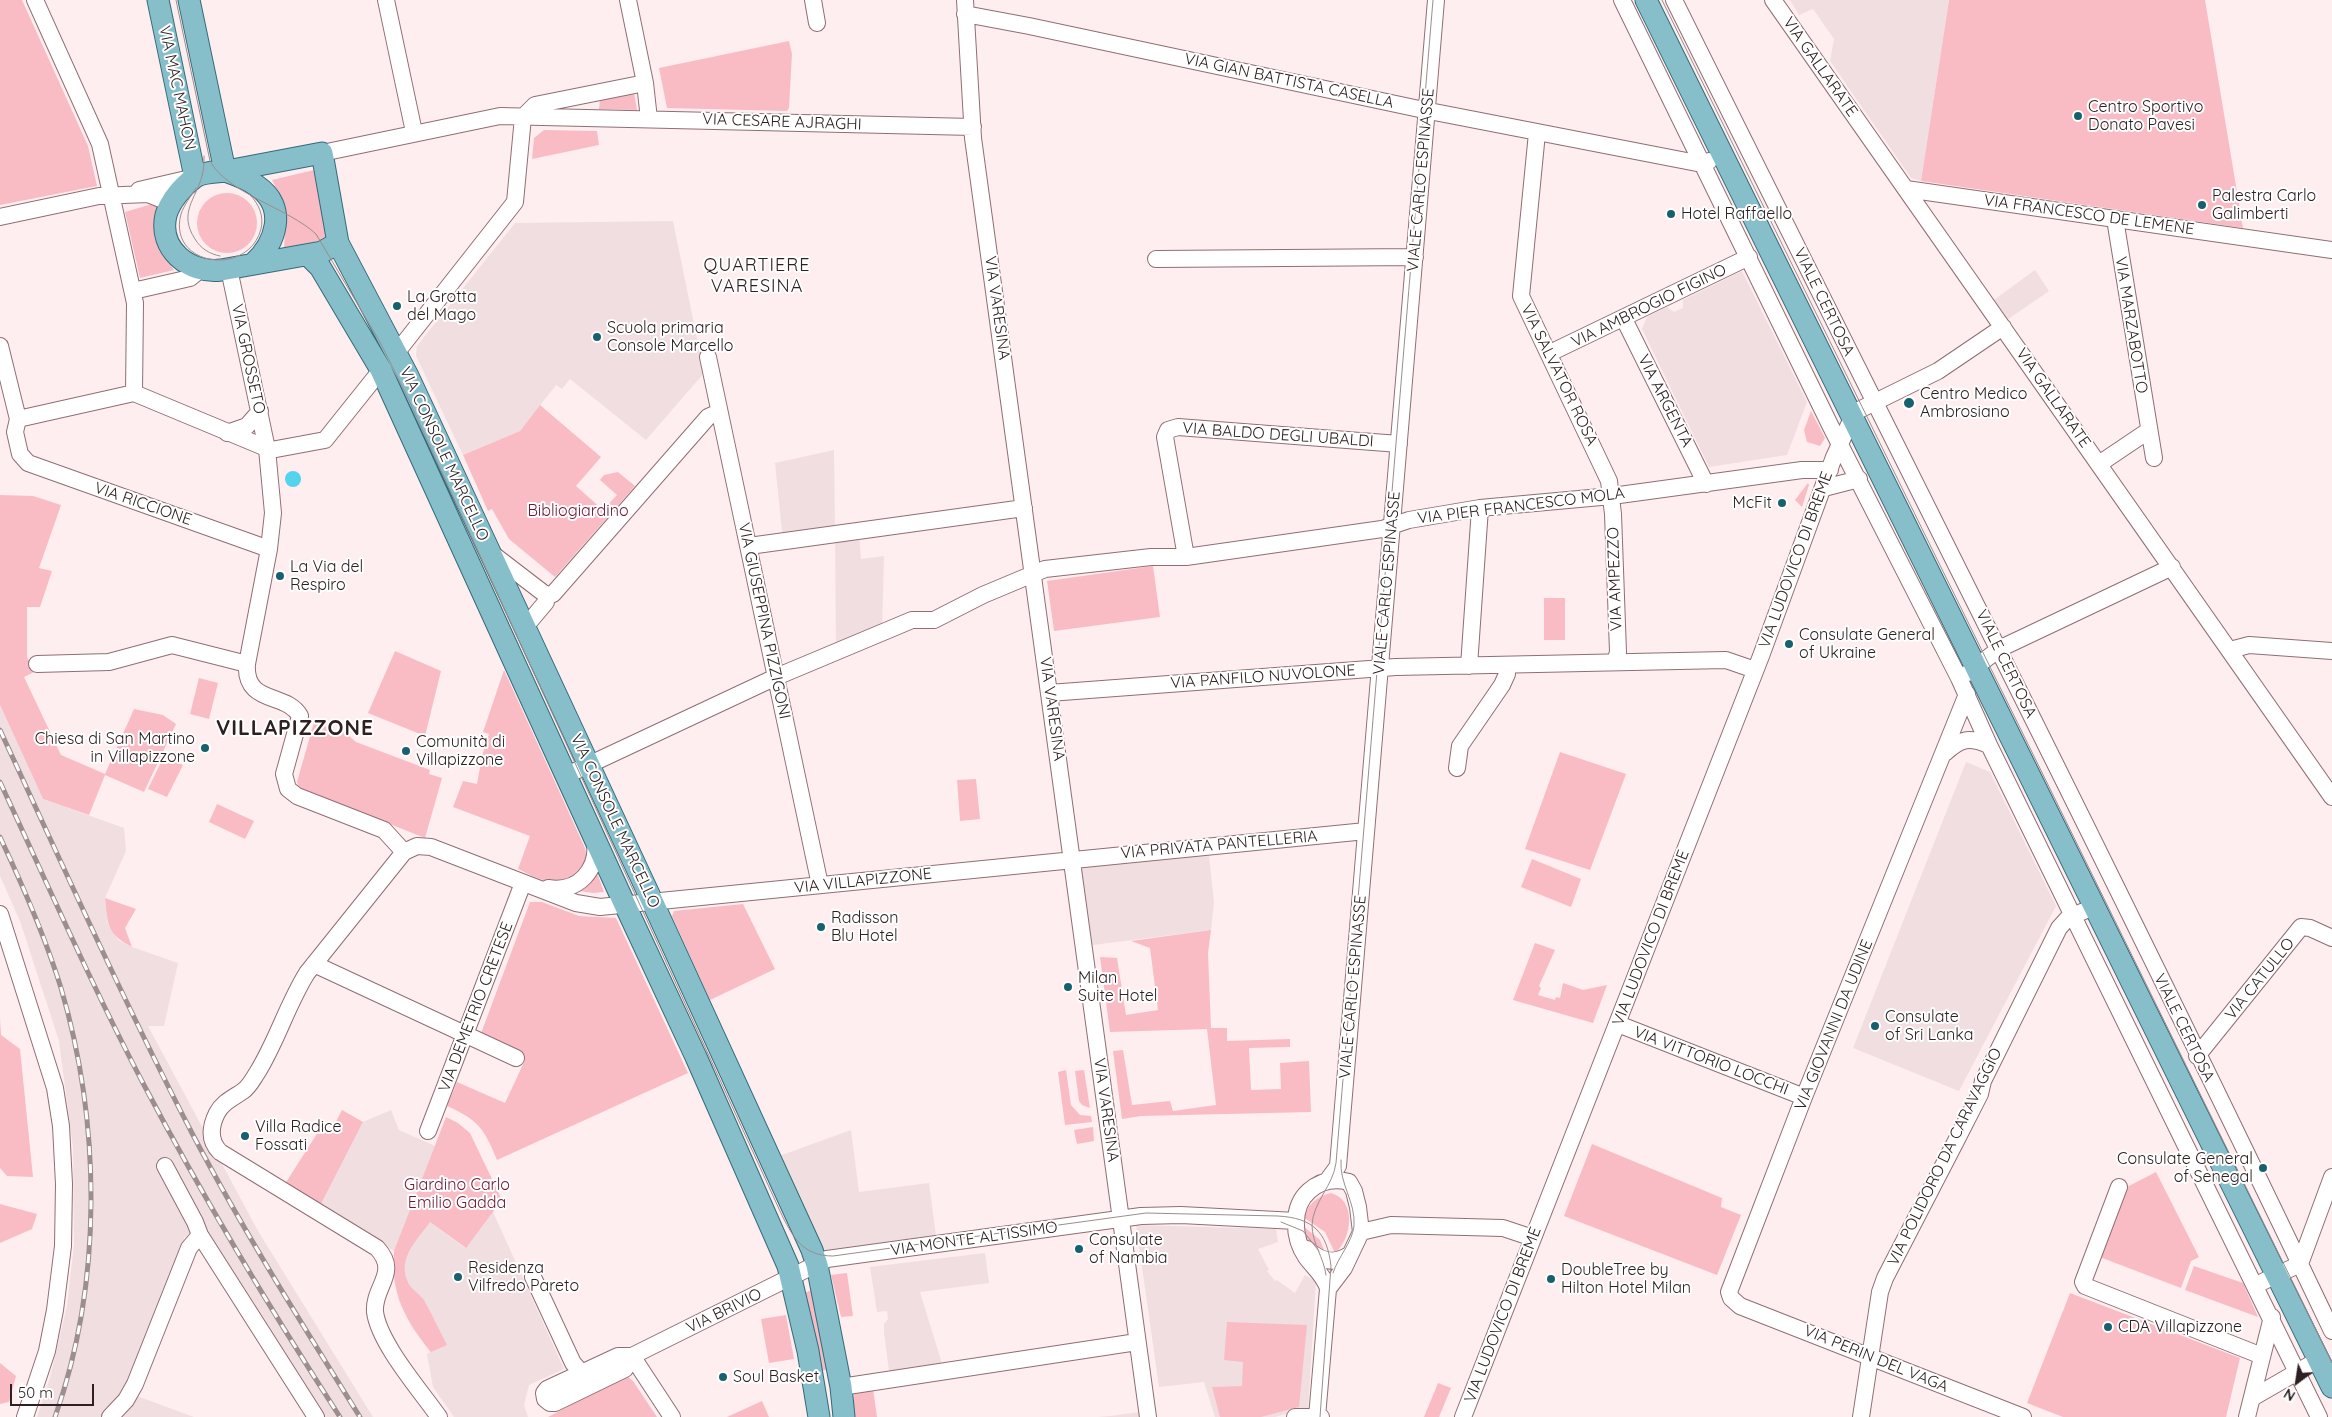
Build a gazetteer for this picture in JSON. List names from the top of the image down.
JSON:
{
  "streets": {
    "main road": ["VIA MAC MAHON", "VIALE CERTOSA", "VIA CONSOLE MARCELLO"],
    "street": [
      "VIA GALLARATE",
      "VIA GIAN BATTISTA CASELLA",
      "VIA CESARE AJRAGHI",
      "VIALE CARLO ESPINASSE",
      "VIA FRANCESCO DE LEMENE",
      "VIA AMBROGIO FIGINO",
      "VIA VARESINA",
      "VIA MARZABOTTO",
      "VIA GROSSETO",
      "VIA SALVATOR ROSA",
      "VIA ARGENTA",
      "VIA BALDO DEGLI UBALDI",
      "VIA RICCIONE",
      "VIA PIER FRANCESCO MOLA",
      "VIA LUDOVICO DI BREME",
      "VIA AMPEZZO",
      "VIA GIUSEPPINA PIZZIGONI",
      "VIA PANFILO NUVOLONE",
      "VIA PRIVATA PANTELLERIA",
      "VIA VILLAPIZZONE",
      "VIA CATULLO",
      "VIA DEMETRIO CRETESE",
      "VIA GIOVANNI DA UDINE",
      "VIA VITTORIO LOCCHI",
      "VIA POLIDORO DA CARAVAGGIO",
      "VIA MONTE ALTISSIMO",
      "VIA BRIVIO",
      "VIA PERIN DEL VAGA"
    ]
  },
  "crossings": [
    ["VIA GALLARATE", "VIA FRANCESCO DE LEMENE"],
    ["VIA GIAN BATTISTA CASELLA", "VIALE CARLO ESPINASSE"],
    ["VIA GIAN BATTISTA CASELLA", "VIALE CERTOSA"],
    ["VIA GIAN BATTISTA CASELLA", "VIA VARESINA"],
    ["VIA GIAN BATTISTA CASELLA", "VIA SALVATOR ROSA"],
    ["VIA MAC MAHON", "VIA GROSSETO"],
    ["VIA CESARE AJRAGHI", "VIA VARESINA"],
    ["VIA CESARE AJRAGHI", "VIA CONSOLE MARCELLO"],
    ["VIALE CARLO ESPINASSE", "VIA BALDO DEGLI UBALDI"],
    ["VIALE CARLO ESPINASSE", "VIA PIER FRANCESCO MOLA"],
    ["VIALE CARLO ESPINASSE", "VIA PANFILO NUVOLONE"],
    ["VIALE CARLO ESPINASSE", "VIA PRIVATA PANTELLERIA"],
    ["VIALE CARLO ESPINASSE", "VIA MONTE ALTISSIMO"],
    ["VIA FRANCESCO DE LEMENE", "VIA MARZABOTTO"],
    ["VIALE CERTOSA", "VIA AMBROGIO FIGINO"],
    ["VIALE CERTOSA", "VIA PIER FRANCESCO MOLA"],
    ["VIALE CERTOSA", "VIA LUDOVICO DI BREME"],
    ["VIALE CERTOSA", "VIA CATULLO"],
    ["VIALE CERTOSA", "VIA GIOVANNI DA UDINE"],
    ["VIALE CERTOSA", "VIA POLIDORO DA CARAVAGGIO"],
    ["VIA AMBROGIO FIGINO", "VIA SALVATOR ROSA"],
    ["VIA AMBROGIO FIGINO", "VIA ARGENTA"],
    ["VIA VARESINA", "VIA PIER FRANCESCO MOLA"],
    ["VIA VARESINA", "VIA PANFILO NUVOLONE"],
    ["VIA VARESINA", "VIA PRIVATA PANTELLERIA"],
    ["VIA VARESINA", "VIA VILLAPIZZONE"],
    ["VIA VARESINA", "VIA MONTE ALTISSIMO"],
    ["VIA GROSSETO", "VIA RICCIONE"],
    ["VIA SALVATOR ROSA", "VIA PIER FRANCESCO MOLA"],
    ["VIA SALVATOR ROSA", "VIA AMPEZZO"],
    ["VIA ARGENTA", "VIA PIER FRANCESCO MOLA"],
    ["VIA BALDO DEGLI UBALDI", "VIA PIER FRANCESCO MOLA"],
    ["VIA CONSOLE MARCELLO", "VIA VILLAPIZZONE"],
    ["VIA CONSOLE MARCELLO", "VIA MONTE ALTISSIMO"],
    ["VIA CONSOLE MARCELLO", "VIA BRIVIO"],
    ["VIA PIER FRANCESCO MOLA", "VIA LUDOVICO DI BREME"],
    ["VIA PIER FRANCESCO MOLA", "VIA AMPEZZO"],
    ["VIA PIER FRANCESCO MOLA", "VIA GIUSEPPINA PIZZIGONI"],
    ["VIA LUDOVICO DI BREME", "VIA PANFILO NUVOLONE"],
    ["VIA LUDOVICO DI BREME", "VIA VITTORIO LOCCHI"],
    ["VIA AMPEZZO", "VIA PANFILO NUVOLONE"],
    ["VIA GIUSEPPINA PIZZIGONI", "VIA VILLAPIZZONE"],
    ["VIA PRIVATA PANTELLERIA", "VIA VILLAPIZZONE"],
    ["VIA GIOVANNI DA UDINE", "VIA VITTORIO LOCCHI"],
    ["VIA GIOVANNI DA UDINE", "VIA PERIN DEL VAGA"],
    ["VIA POLIDORO DA CARAVAGGIO", "VIA PERIN DEL VAGA"],
    ["VIA MONTE ALTISSIMO", "VIA BRIVIO"]
  ],
  "districts": ["QUARTIERE VARESINA", "VILLAPIZZONE"],
  "parks": ["Bibliogiardino", "Giardino Carlo Emilio Gadda"],
  "places": [
    "Centro Sportivo Donato Pavesi",
    "Palestra Carlo Galimberti",
    "Hotel Raffaello",
    "La Grotta del Mago",
    "Scuola primaria Console Marcello",
    "Centro Medico Ambrosiano",
    "McFit",
    "La Via del Respiro",
    "Consulate General of Ukraine",
    "Chiesa di San Martino in Villapizzone",
    "Comunità di Villapizzone",
    "Radisson Blu Hotel",
    "Milan Suite Hotel",
    "Consulate of Sri Lanka",
    "Villa Radice Fossati",
    "Consulate General of Senegal",
    "Consulate of Nambia",
    "Residenza Vilfredo Pareto",
    "DoubleTree by Hilton Hotel Milan",
    "CDA Villapizzone",
    "Soul Basket"
  ],
  "scale_bar": "50 m",
  "north": "bottom left"
}
